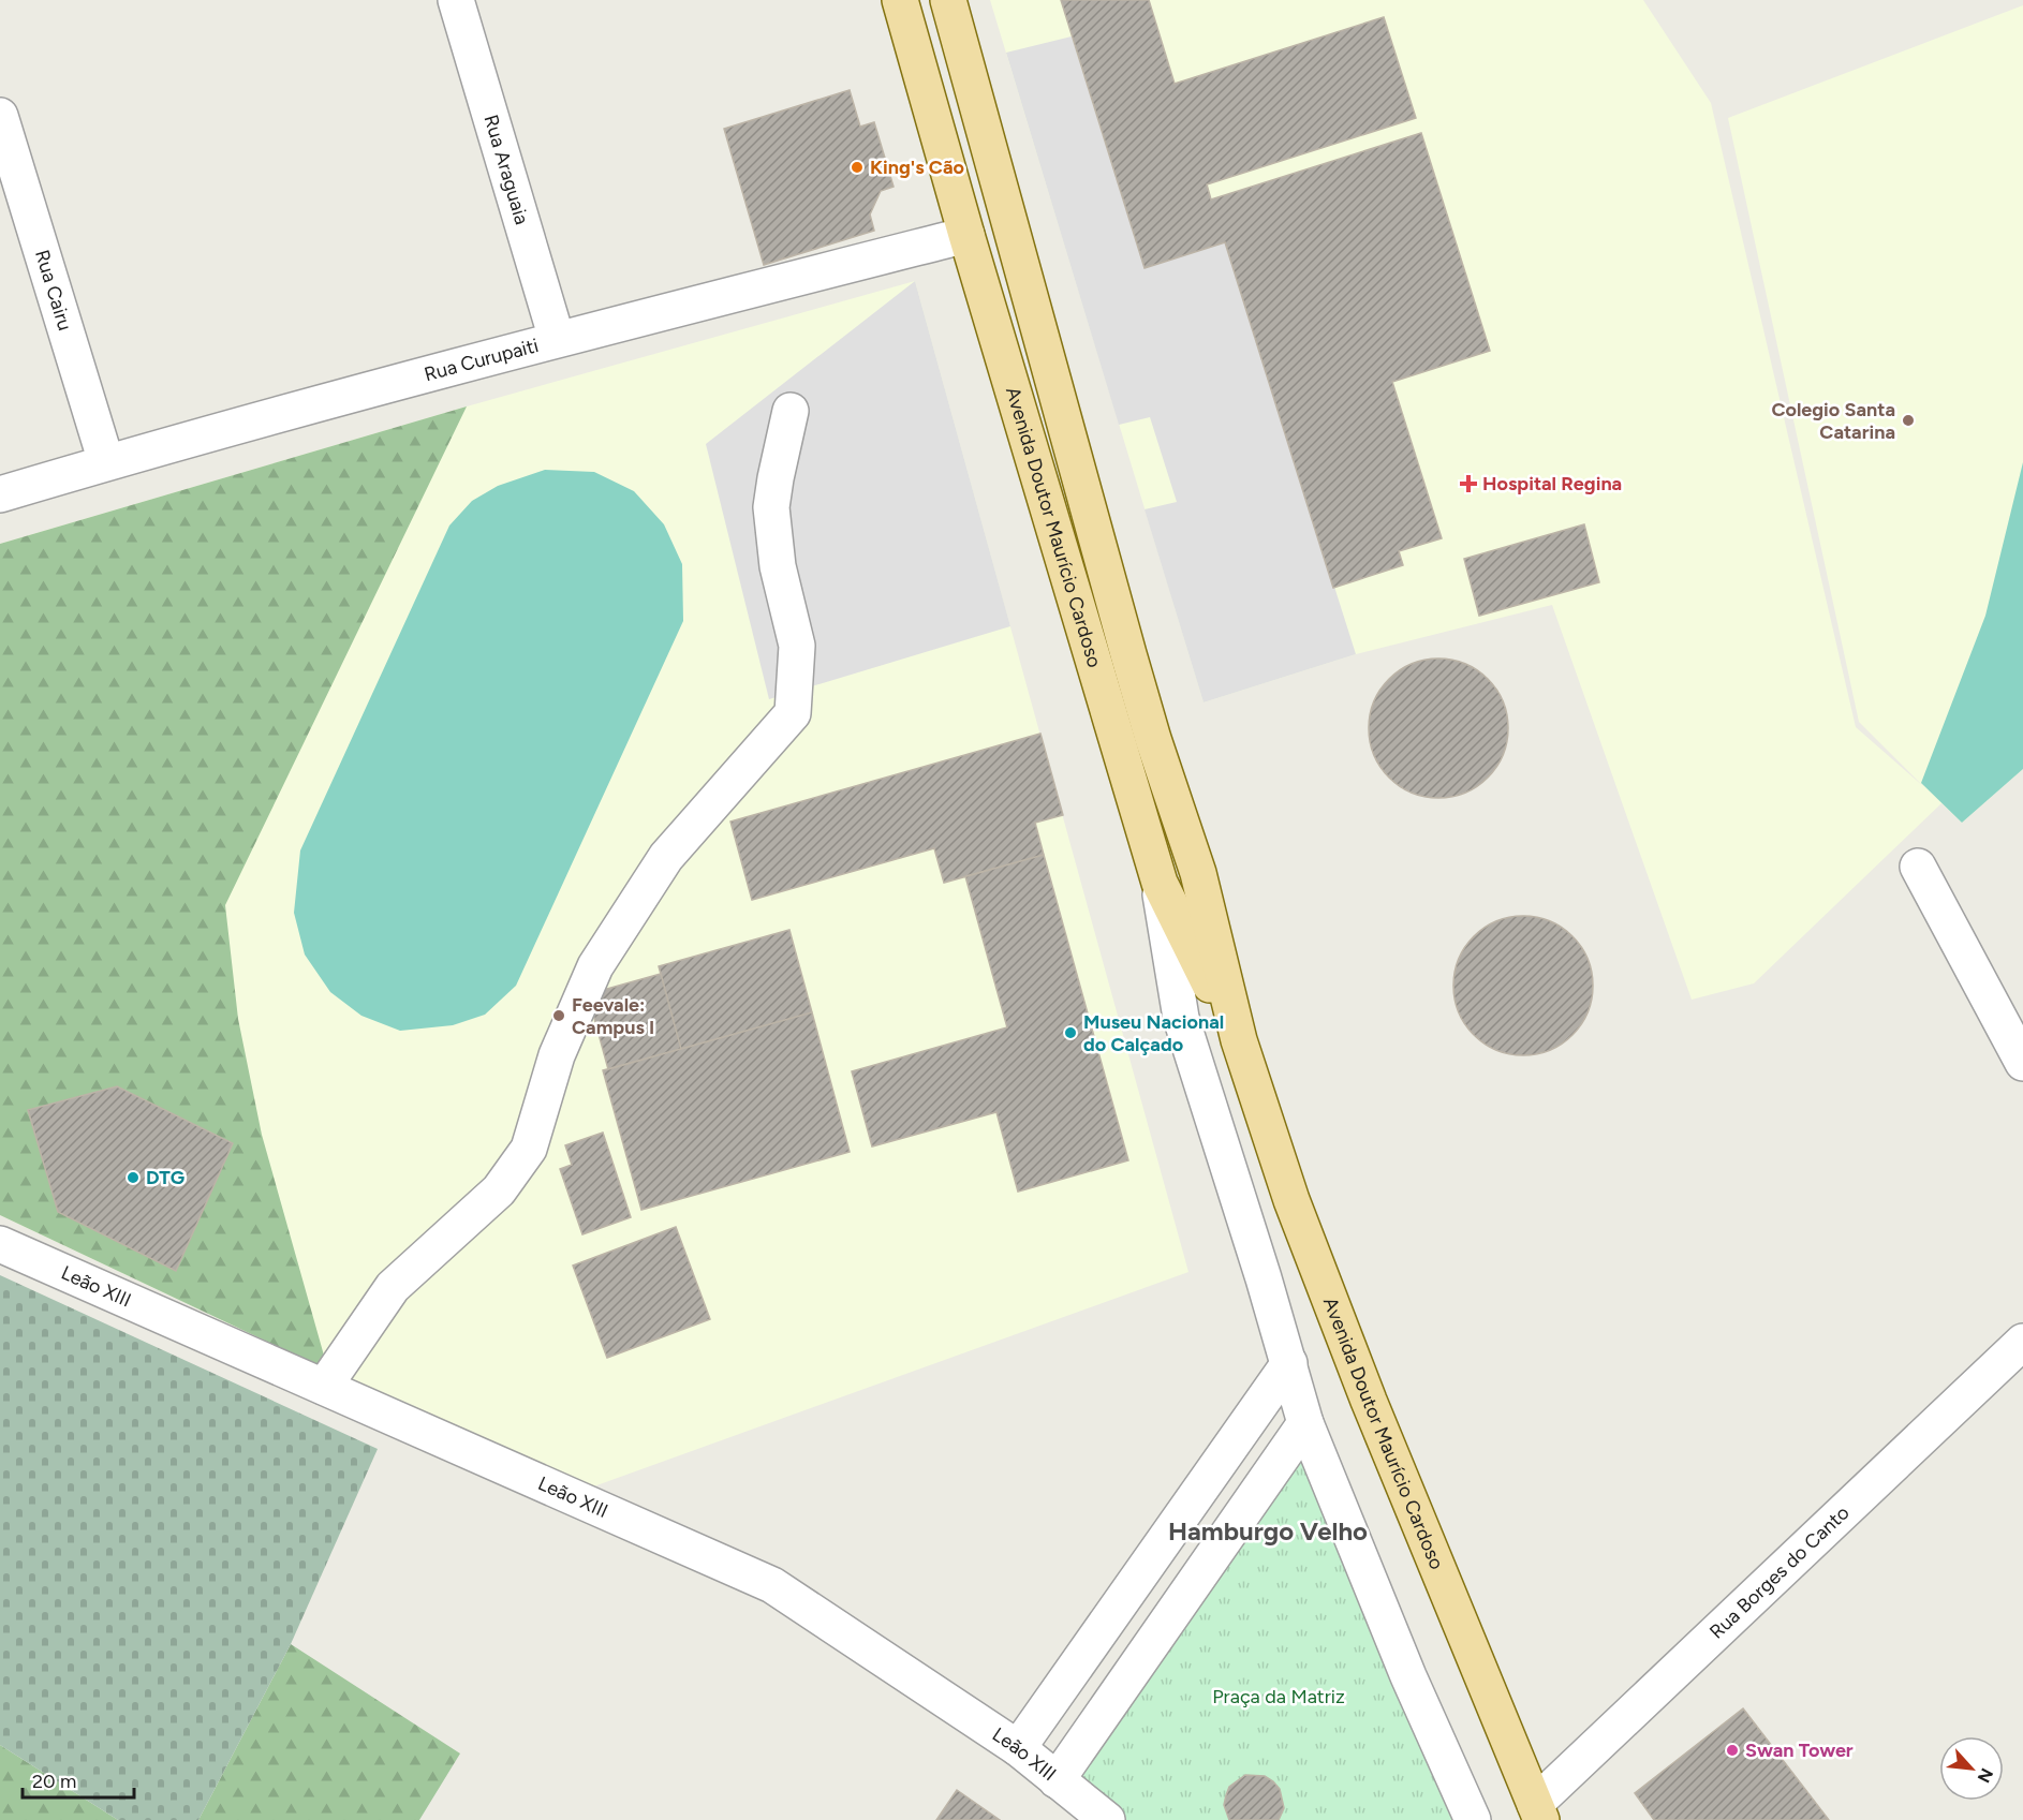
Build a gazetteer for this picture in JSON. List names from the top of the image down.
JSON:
{
  "streets": {
    "main road": ["Avenida Doutor Maurício Cardoso"],
    "street": [
      "Rua Araguaia",
      "Rua Cairu",
      "Rua Curupaiti",
      "Leão XIII",
      "Rua Borges do Canto"
    ]
  },
  "crossings": [
    ["Rua Araguaia", "Rua Curupaiti"],
    ["Rua Cairu", "Rua Curupaiti"],
    ["Rua Curupaiti", "Avenida Doutor Maurício Cardoso"],
    ["Avenida Doutor Maurício Cardoso", "Rua Borges do Canto"]
  ],
  "districts": ["Hamburgo Velho"],
  "parks": ["Praça da Matriz"],
  "places": {
    "other": [
      "King's Cão",
      "Colegio Santa Catarina",
      "Feevale: Campus I",
      "Museu Nacional do Calçado",
      "DTG",
      "Swan Tower"
    ],
    "health": ["Hospital Regina"]
  },
  "scale_bar": "20 m",
  "north": "bottom right"
}
